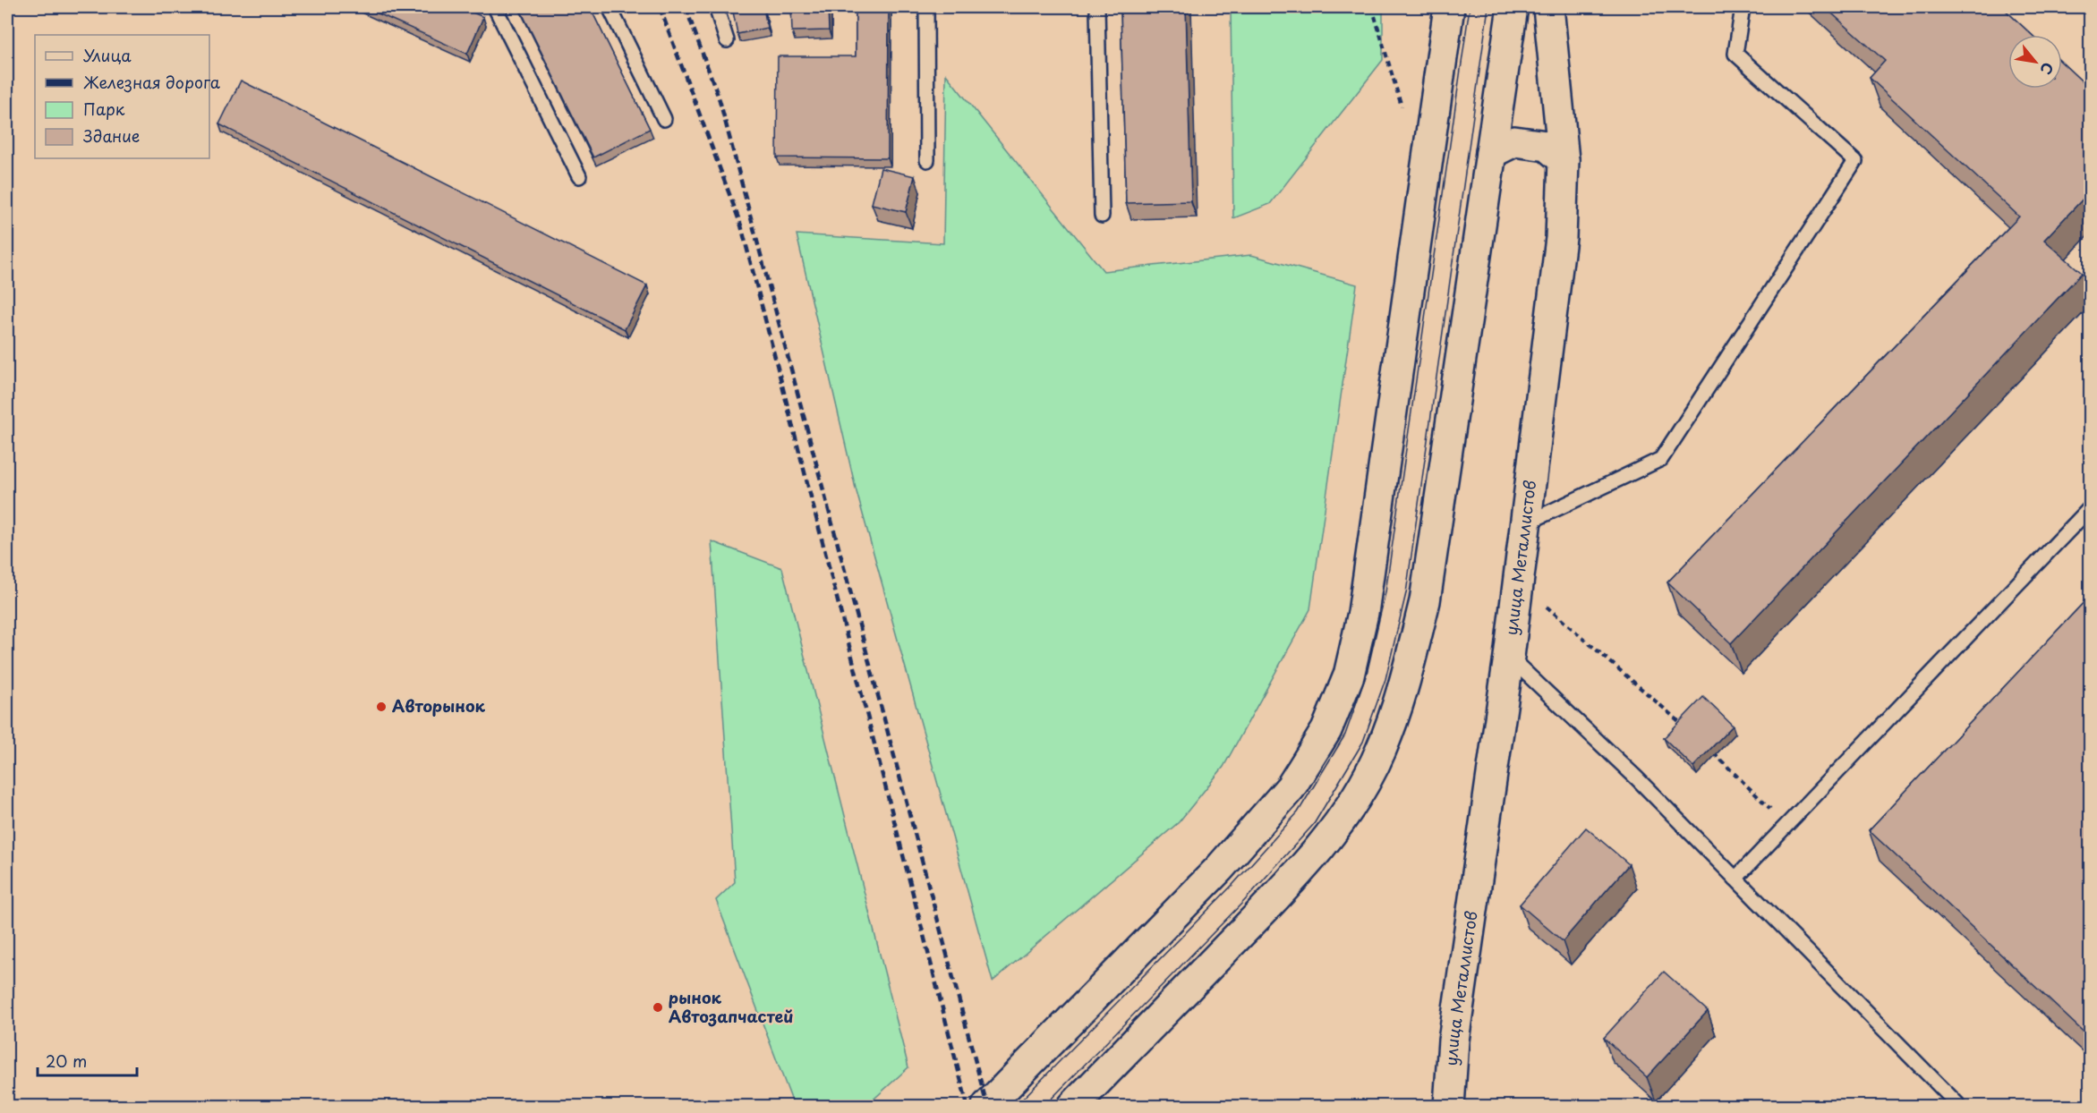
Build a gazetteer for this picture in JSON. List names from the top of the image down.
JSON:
{
  "streets": {
    "main road": ["улица Металлистов"]
  },
  "places": ["Авторынок", "рынок Автозапчастей"],
  "legend": [
    "Улица",
    "Железная дорога",
    "Парк",
    "Здание"
  ],
  "scale_bar": "20 m",
  "north": "bottom right"
}
